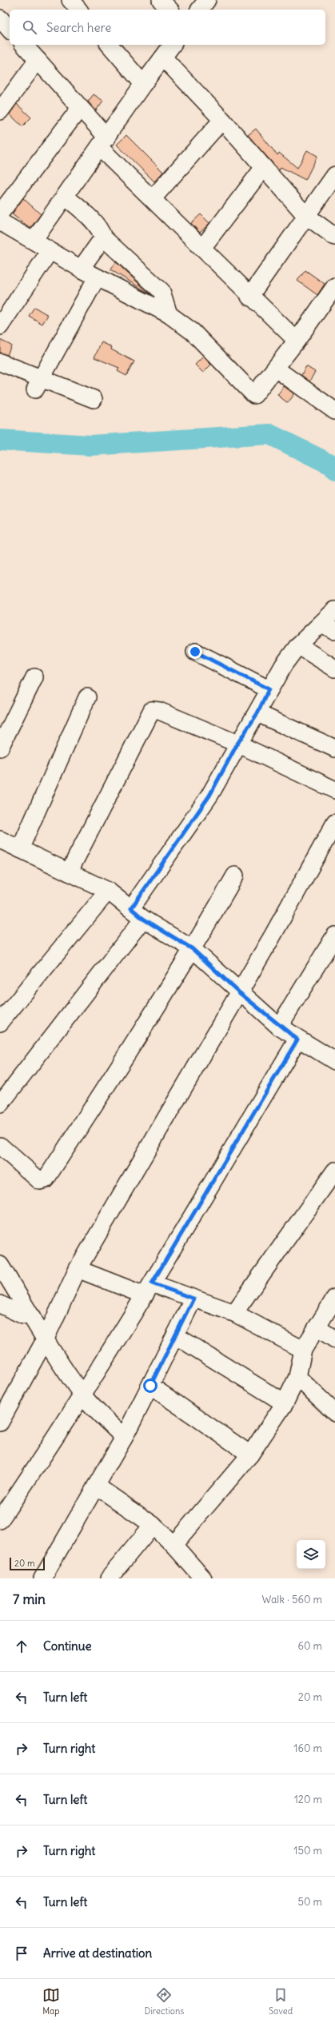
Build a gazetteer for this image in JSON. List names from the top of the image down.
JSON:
{
  "scale_bar": "20 m",
  "page": {
    "search": "Search here",
    "scale": "20 m",
    "heading": ["7 min", "Walk · 560 m"],
    "list": [
      ["Continue", "60 m"],
      ["Turn left", "20 m"],
      ["Turn right", "160 m"],
      ["Turn left", "120 m"],
      ["Turn right", "150 m"],
      ["Turn left", "50 m"],
      "Arrive at destination"
    ],
    "nav": ["Map", "Directions", "Saved"]
  }
}
